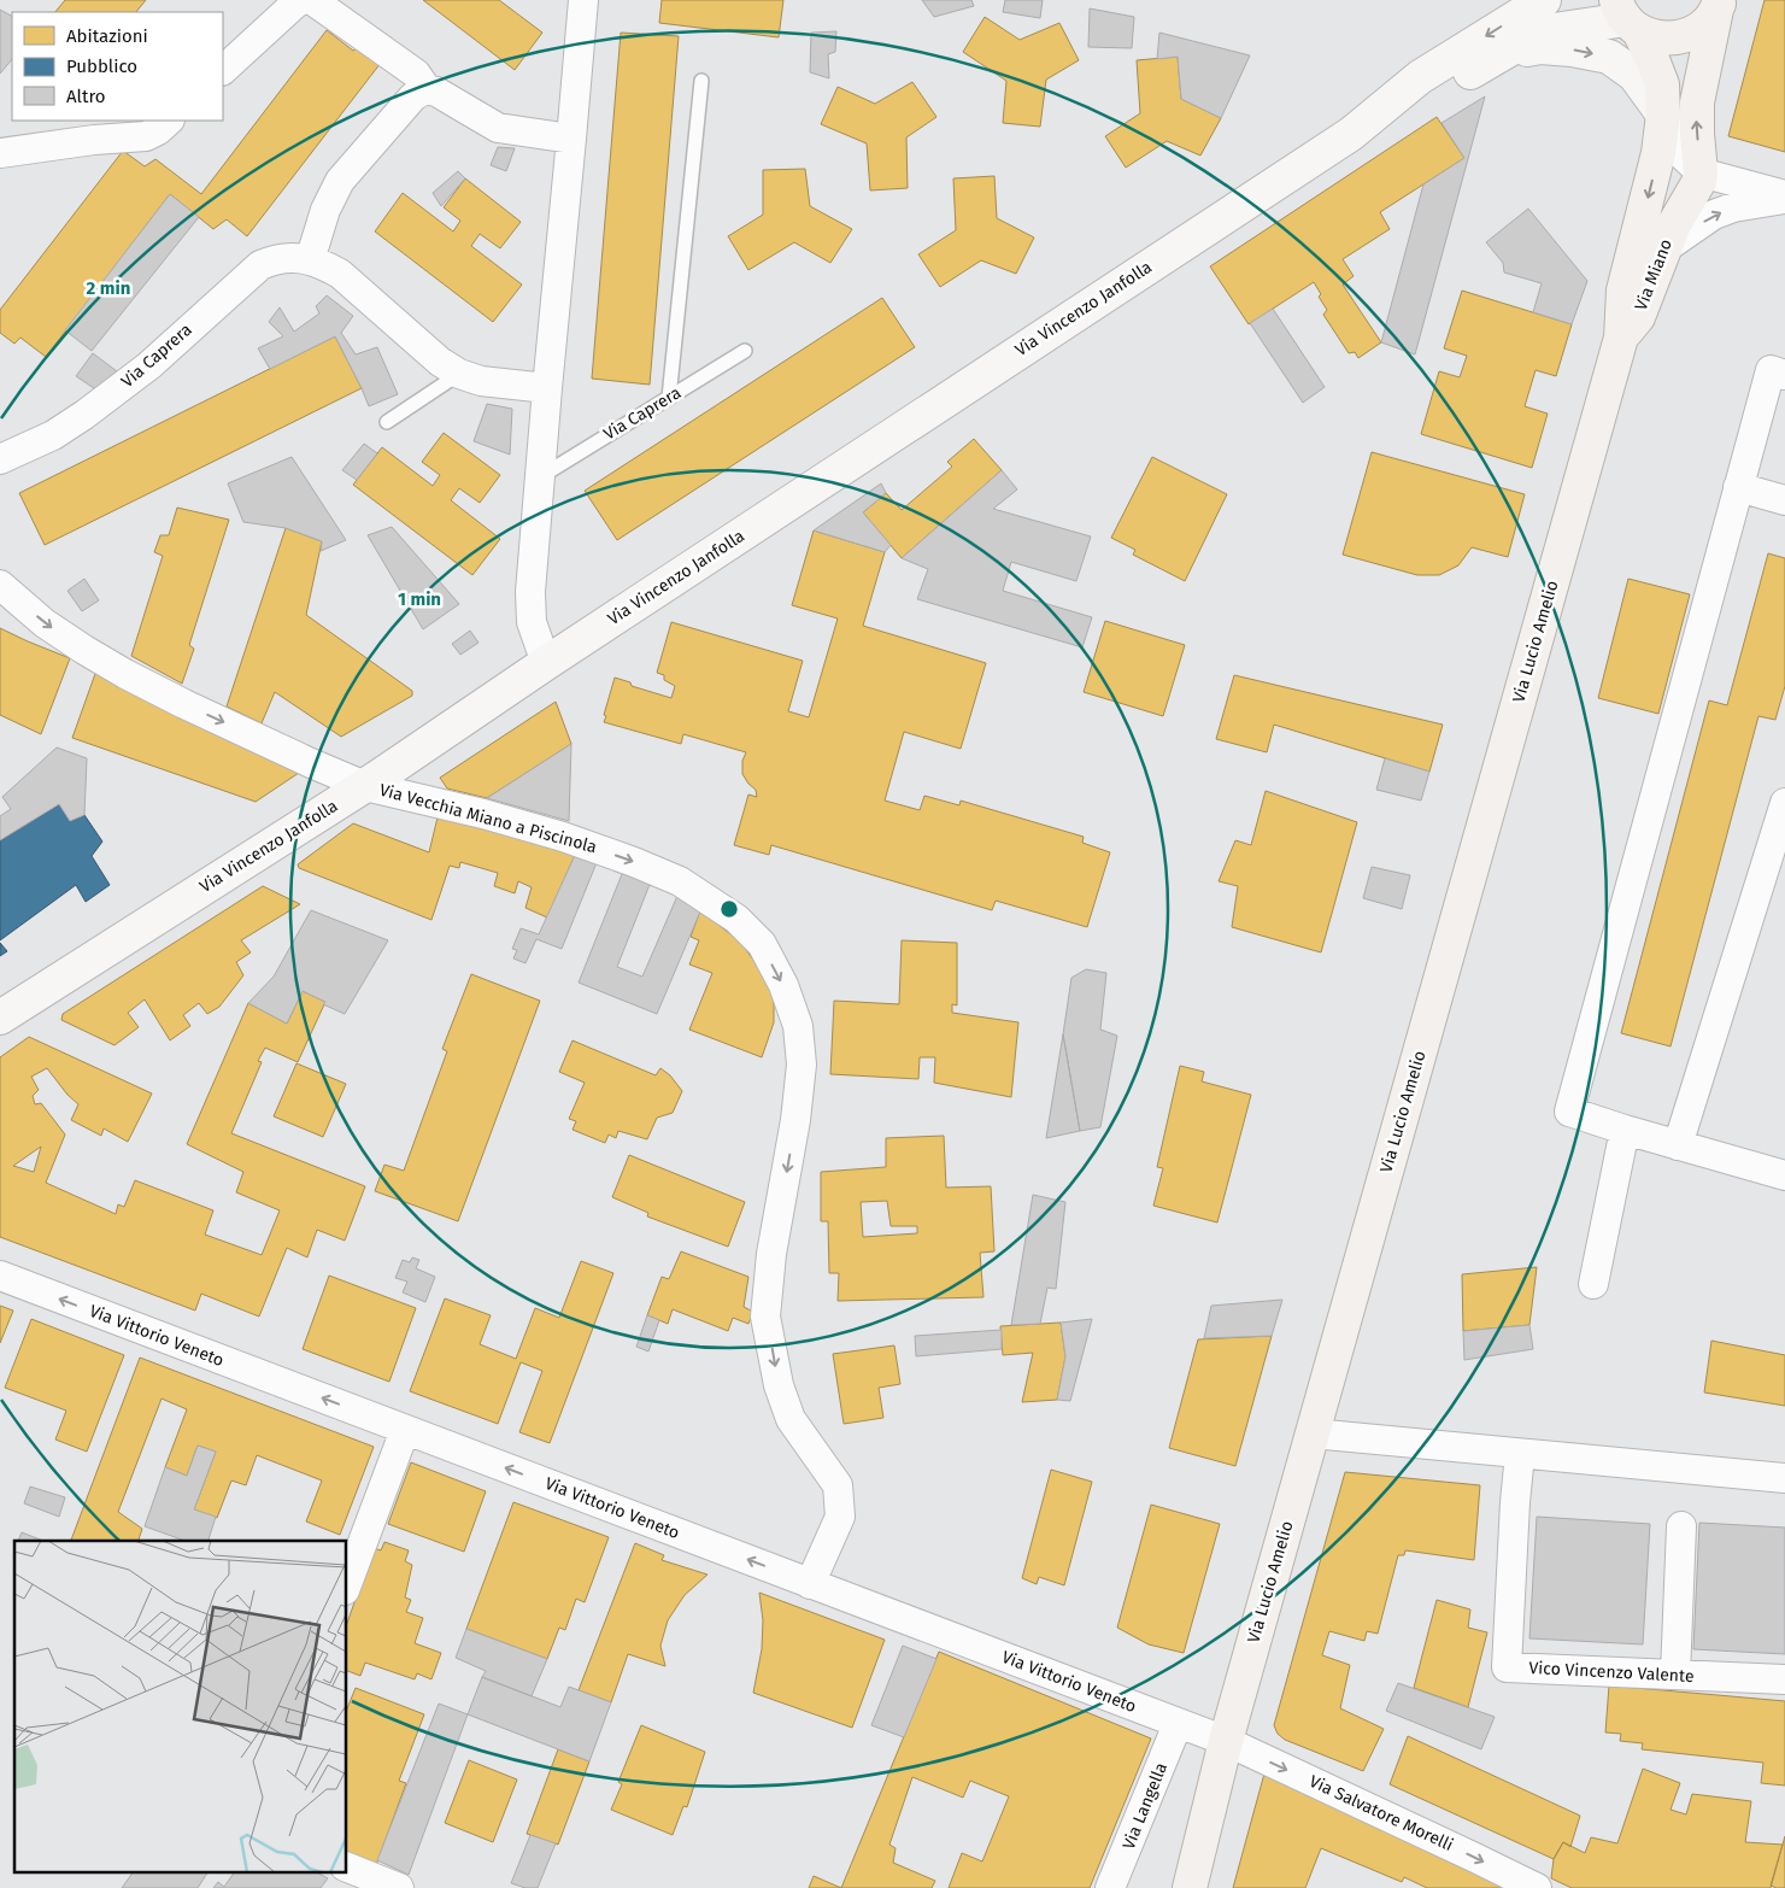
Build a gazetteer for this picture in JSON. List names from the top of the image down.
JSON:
{
  "streets": {
    "main road": ["Via Miano", "Via Vincenzo Janfolla", "Via Lucio Amelio"],
    "street": [
      "Via Caprera",
      "Via Vecchia Miano a Piscinola",
      "Via Vittorio Veneto",
      "Vico Vincenzo Valente",
      "Via Langella",
      "Via Salvatore Morelli"
    ]
  },
  "crossings": [
    ["Via Miano", "Via Vincenzo Janfolla"],
    ["Via Miano", "Via Lucio Amelio"],
    ["Via Vincenzo Janfolla", "Via Vecchia Miano a Piscinola"],
    ["Via Lucio Amelio", "Via Vittorio Veneto"],
    ["Via Lucio Amelio", "Via Salvatore Morelli"],
    ["Via Vecchia Miano a Piscinola", "Via Vittorio Veneto"],
    ["Via Vittorio Veneto", "Via Langella"],
    ["Via Vittorio Veneto", "Via Salvatore Morelli"]
  ],
  "one_way": ["Via Vecchia Miano a Piscinola", "Via Vittorio Veneto", "Via Salvatore Morelli"],
  "legend": ["Abitazioni", "Pubblico", "Altro"],
  "rings": ["2 min", "1 min"]
}
